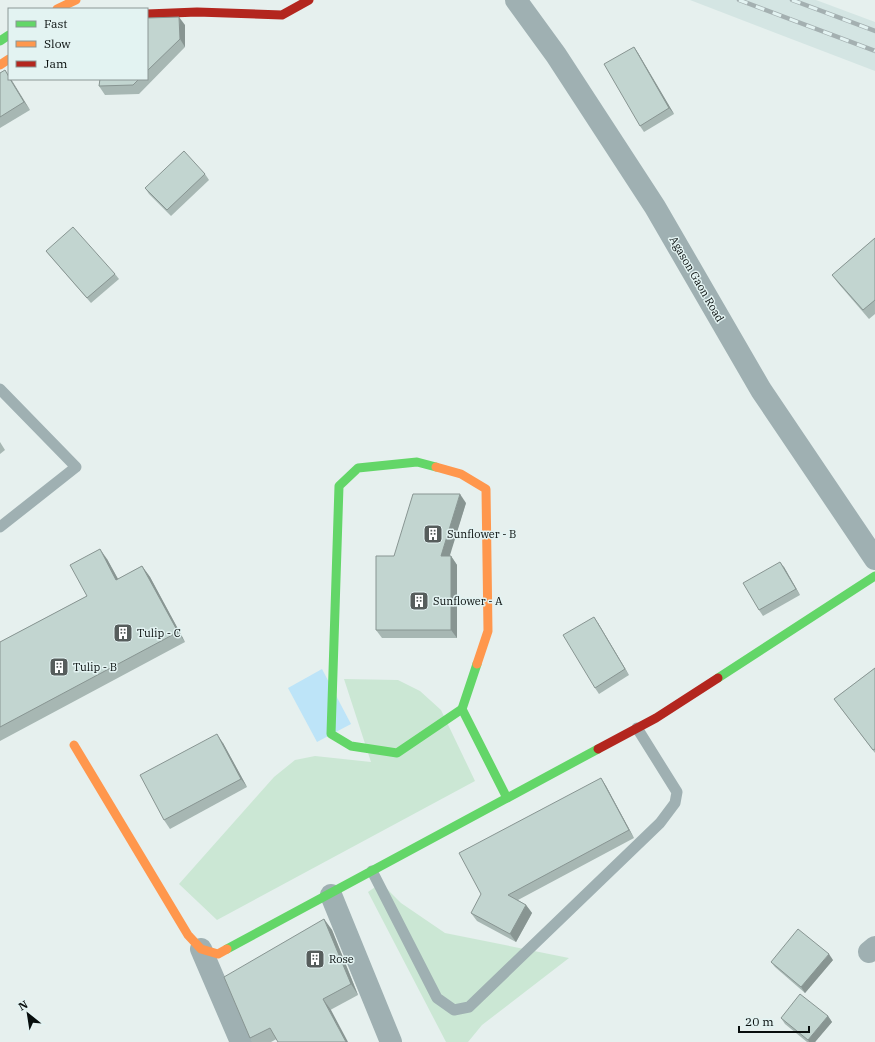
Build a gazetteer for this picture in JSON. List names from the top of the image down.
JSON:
{
  "streets": {
    "street": ["Agason Gaon Road"]
  },
  "places": {
    "building": [
      "Sunflower - B",
      "Sunflower - A",
      "Tulip - C",
      "Tulip - B",
      "Rose"
    ]
  },
  "legend": ["Fast", "Slow", "Jam"],
  "scale_bar": "20 m",
  "north": "top left"
}
